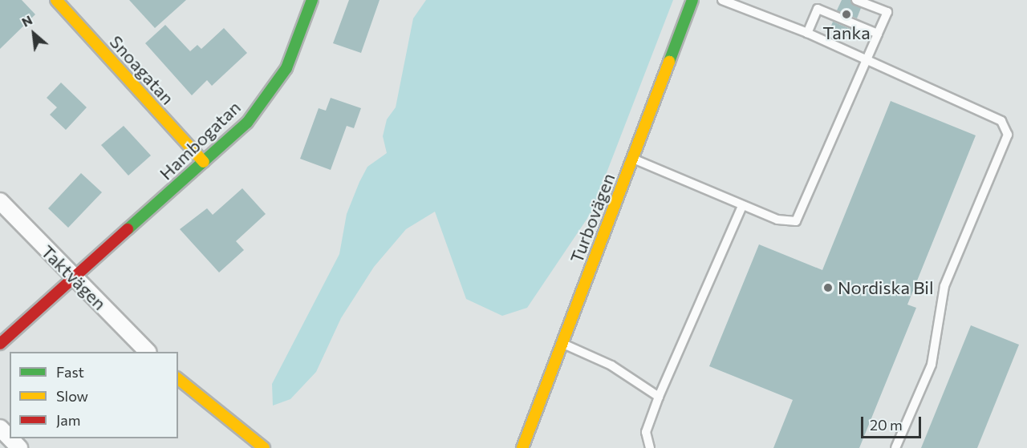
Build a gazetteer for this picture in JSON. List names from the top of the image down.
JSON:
{
  "streets": {
    "street": [
      "Snoagatan",
      "Hambogatan",
      "Turbovägen",
      "Taktvägen"
    ]
  },
  "crossings": [
    ["Snoagatan", "Hambogatan"],
    ["Hambogatan", "Taktvägen"]
  ],
  "places": ["Tanka", "Nordiska Bil"],
  "legend": ["Fast", "Slow", "Jam"],
  "scale_bar": "20 m",
  "north": "top left"
}
